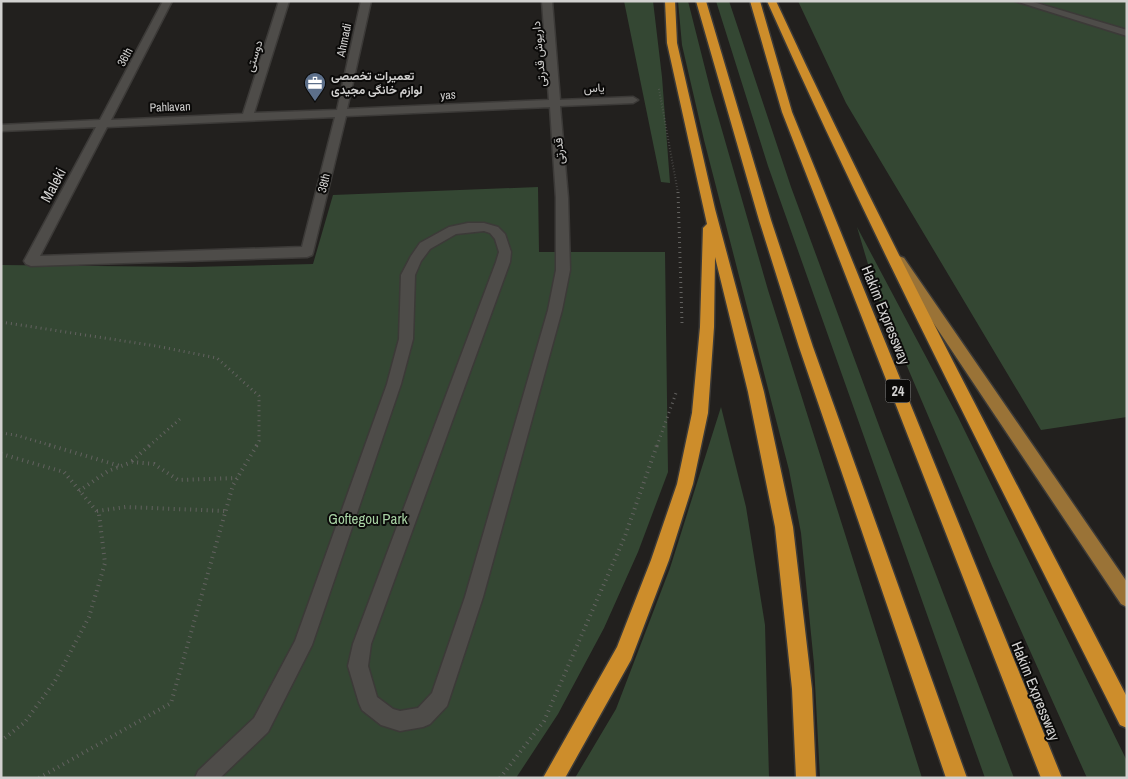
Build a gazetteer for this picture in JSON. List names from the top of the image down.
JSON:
{
  "streets": {
    "highway": ["Hakim Expressway", "24"],
    "street": [
      "Ahmadi",
      "داریوش قدرتی",
      "دوستی",
      "36th",
      "یاس",
      "yas",
      "Pahlavan",
      "قدرتی",
      "38th",
      "Maleki"
    ]
  },
  "crossings": [
    ["Ahmadi", "yas"],
    ["Ahmadi", "Pahlavan"],
    ["Ahmadi", "38th"],
    ["داریوش قدرتی", "یاس"],
    ["داریوش قدرتی", "yas"],
    ["داریوش قدرتی", "قدرتی"],
    ["دوستی", "Pahlavan"],
    ["36th", "Pahlavan"],
    ["36th", "Maleki"],
    ["یاس", "yas"],
    ["یاس", "قدرتی"],
    ["yas", "Pahlavan"],
    ["yas", "قدرتی"],
    ["yas", "38th"],
    ["Pahlavan", "38th"],
    ["Pahlavan", "Maleki"],
    ["38th", "Maleki"]
  ],
  "parks": ["Goftegou Park"],
  "places": {
    "office": ["تعمیرات تخصصی لوازم خانگی مجیدی"]
  }
}
